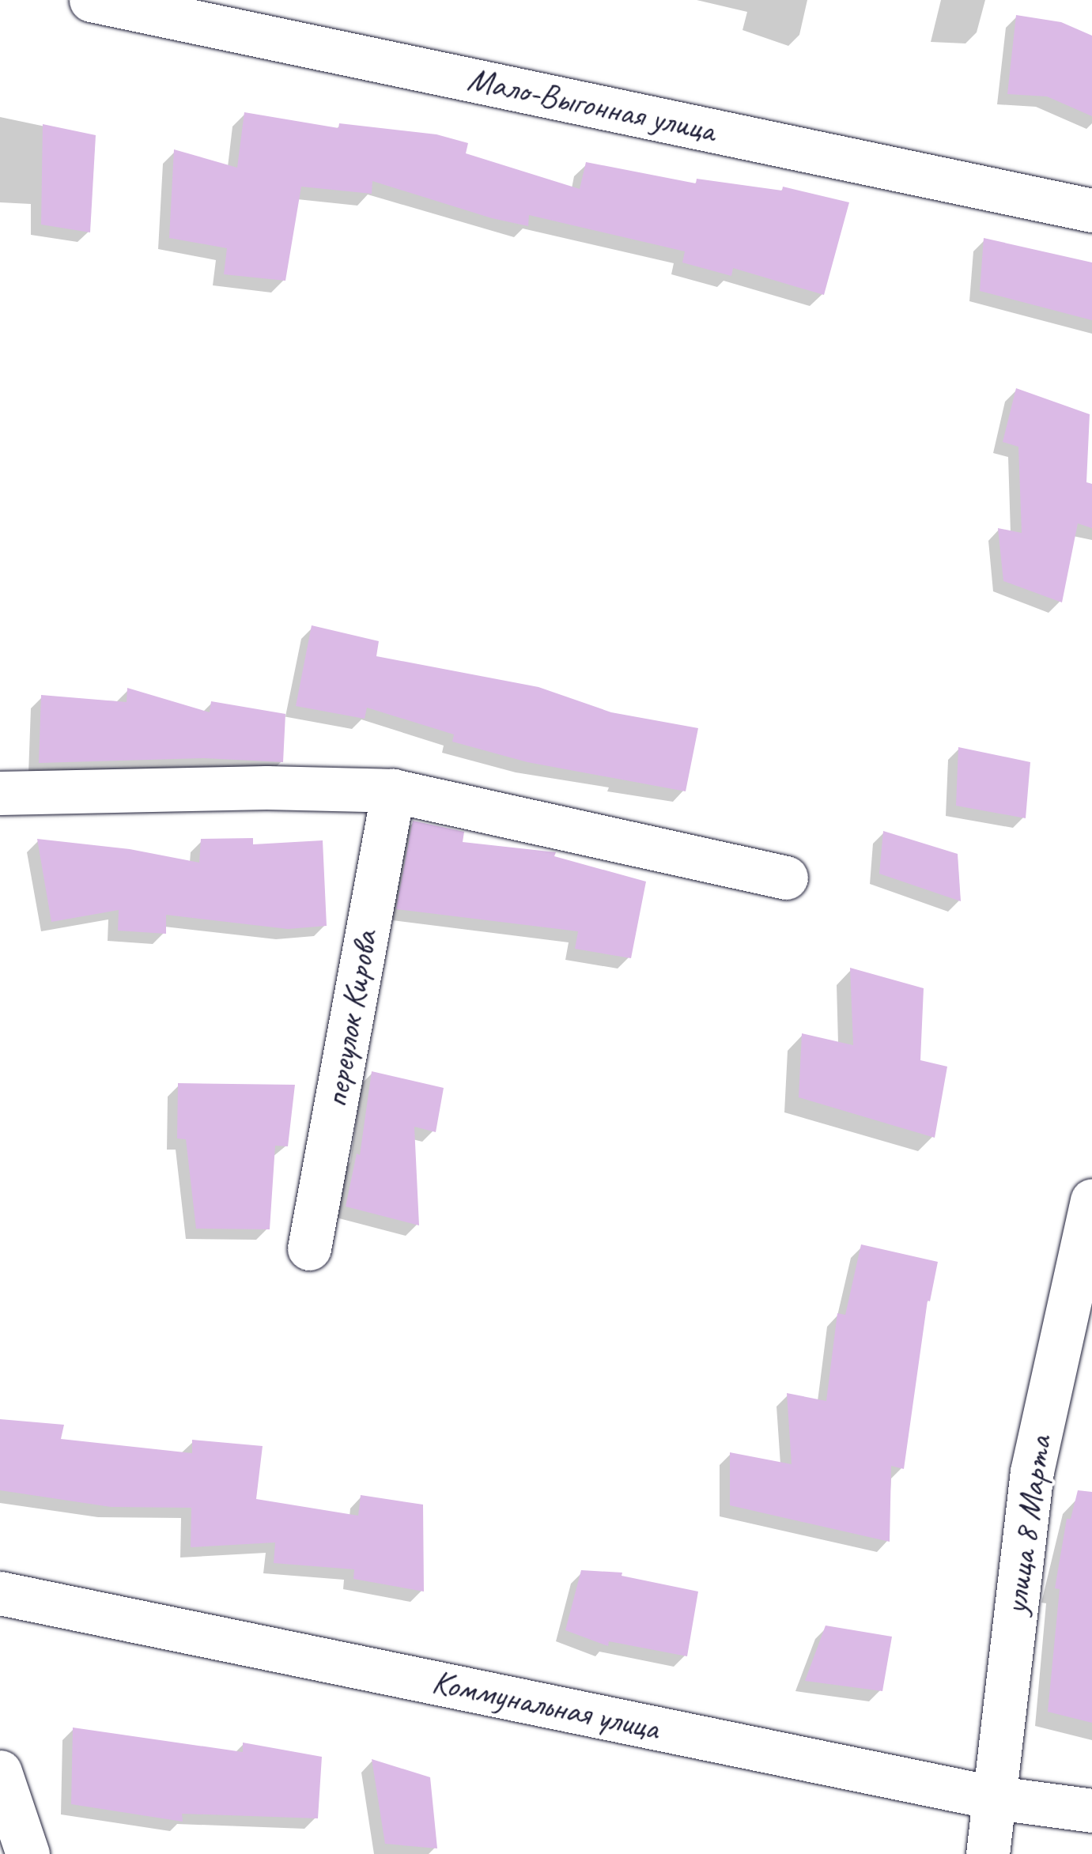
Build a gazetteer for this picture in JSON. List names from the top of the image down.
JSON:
{
  "streets": {
    "street": [
      "Мало-Выгонная улица",
      "переулок Кирова",
      "улица 8 Марта",
      "Коммунальная улица"
    ]
  },
  "crossings": [
    ["улица 8 Марта", "Коммунальная улица"]
  ]
}
